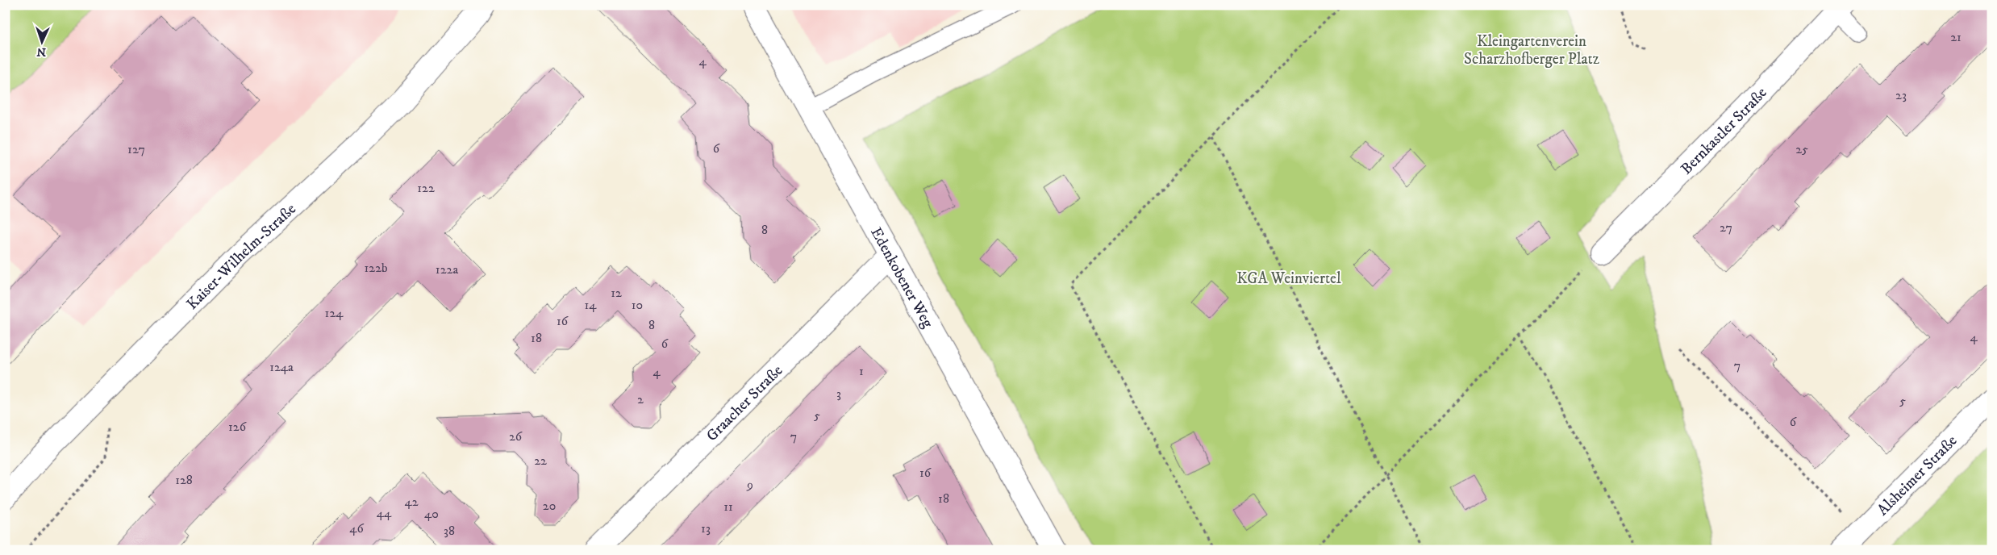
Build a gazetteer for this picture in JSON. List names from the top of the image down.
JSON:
{
  "streets": {
    "street": [
      "Bernkastler Straße",
      "Kaiser-Wilhelm-Straße",
      "Edenkobener Weg",
      "Graacher Straße",
      "Alsheimer Straße"
    ]
  },
  "crossings": [
    ["Edenkobener Weg", "Graacher Straße"]
  ],
  "parks": ["Kleingartenverein Scharzhofberger Platz", "KGA Weinviertel"],
  "house_numbers": [
    "21",
    "4",
    "23",
    "6",
    "127",
    "25",
    "122",
    "27",
    "8",
    "122b",
    "122a",
    "12",
    "14",
    "10",
    "124",
    "16",
    "8",
    "4",
    "18",
    "6",
    "7",
    "124a",
    "1",
    "4",
    "3",
    "2",
    "5",
    "5",
    "6",
    "126",
    "26",
    "7",
    "22",
    "16",
    "128",
    "9",
    "18",
    "42",
    "20",
    "11",
    "44",
    "40",
    "46",
    "13",
    "38"
  ],
  "north": "bottom"
}
